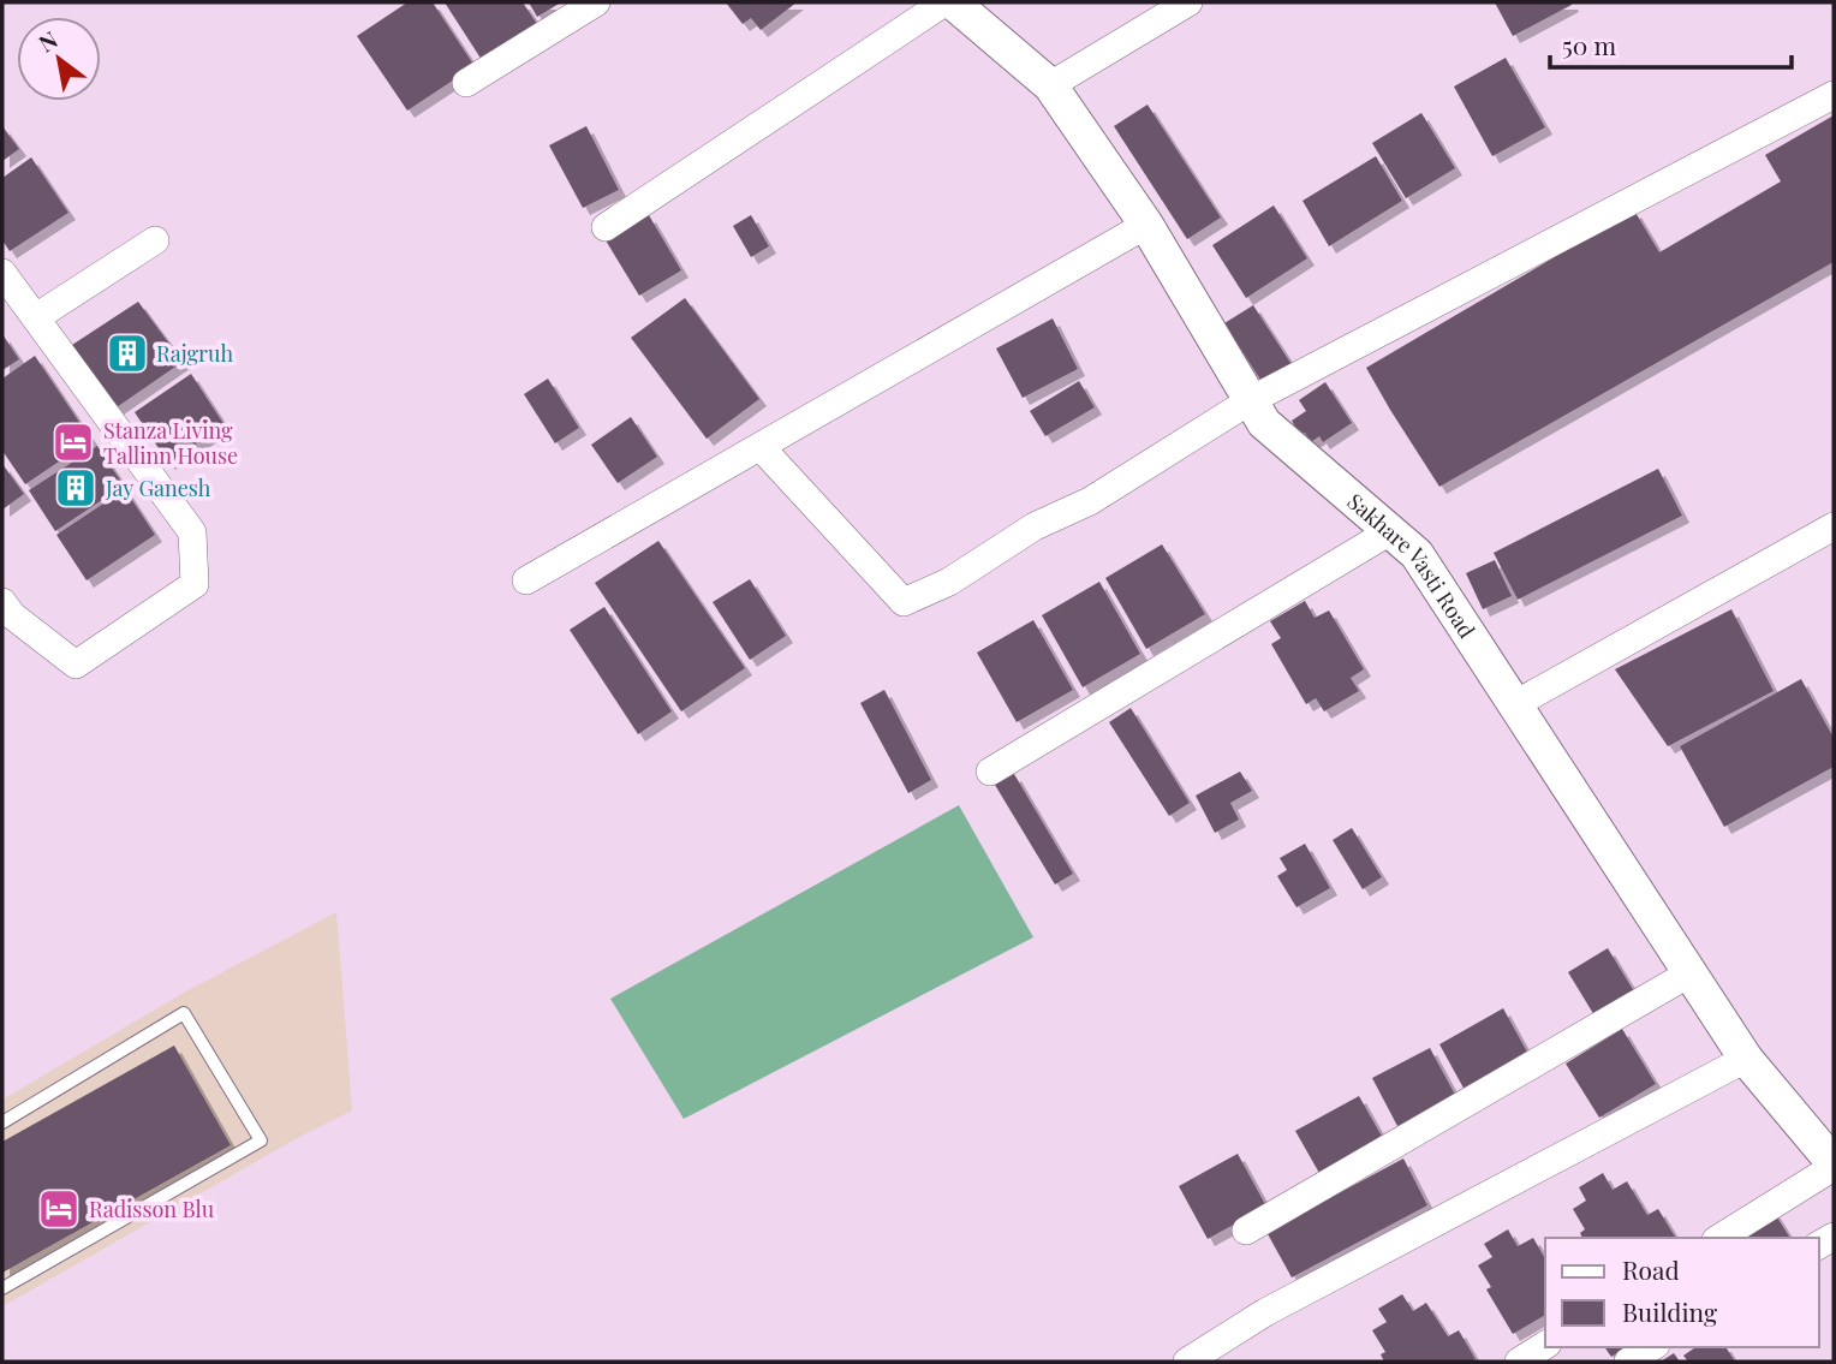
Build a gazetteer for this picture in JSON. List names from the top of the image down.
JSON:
{
  "streets": {
    "street": ["Sakhare Vasti Road"]
  },
  "places": {
    "building": ["Rajgruh", "Jay Ganesh"],
    "hotel": ["Stanza Living Tallinn House", "Radisson Blu"]
  },
  "legend": ["Road", "Building"],
  "scale_bar": "50 m",
  "north": "top left"
}
